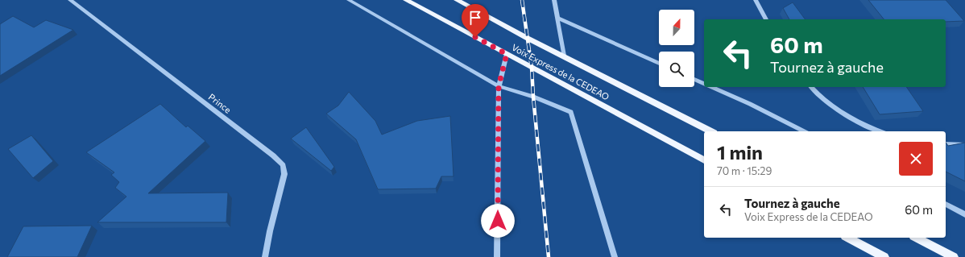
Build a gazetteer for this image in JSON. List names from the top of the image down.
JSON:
{
  "streets": {
    "main road": ["Voix Express de la CEDEAO"],
    "street": ["Prince"]
  },
  "north": "top",
  "page": {
    "turn": ["60 m", "Tournez à gauche"],
    "heading": ["1 min", "70 m · 15:29"],
    "list": [
      {
        "name": "Tournez à gauche",
        "note": "Voix Express de la CEDEAO",
        "value": "60 m"
      }
    ]
  }
}
